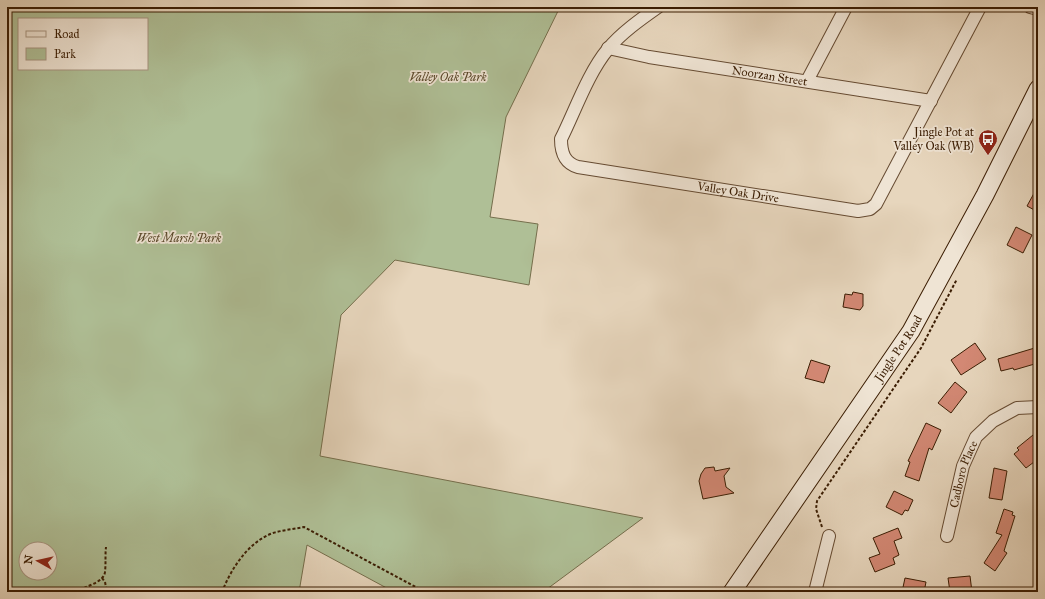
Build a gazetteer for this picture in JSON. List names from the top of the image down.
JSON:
{
  "streets": {
    "main road": ["Jingle Pot Road"],
    "street": ["Noorzan Street", "Valley Oak Drive", "Cadboro Place"]
  },
  "crossings": [
    ["Noorzan Street", "Valley Oak Drive"]
  ],
  "parks": ["Valley Oak Park", "West Marsh Park"],
  "places": {
    "bus stop": ["Jingle Pot at Valley Oak (WB)"]
  },
  "legend": ["Road", "Park"],
  "north": "left"
}
